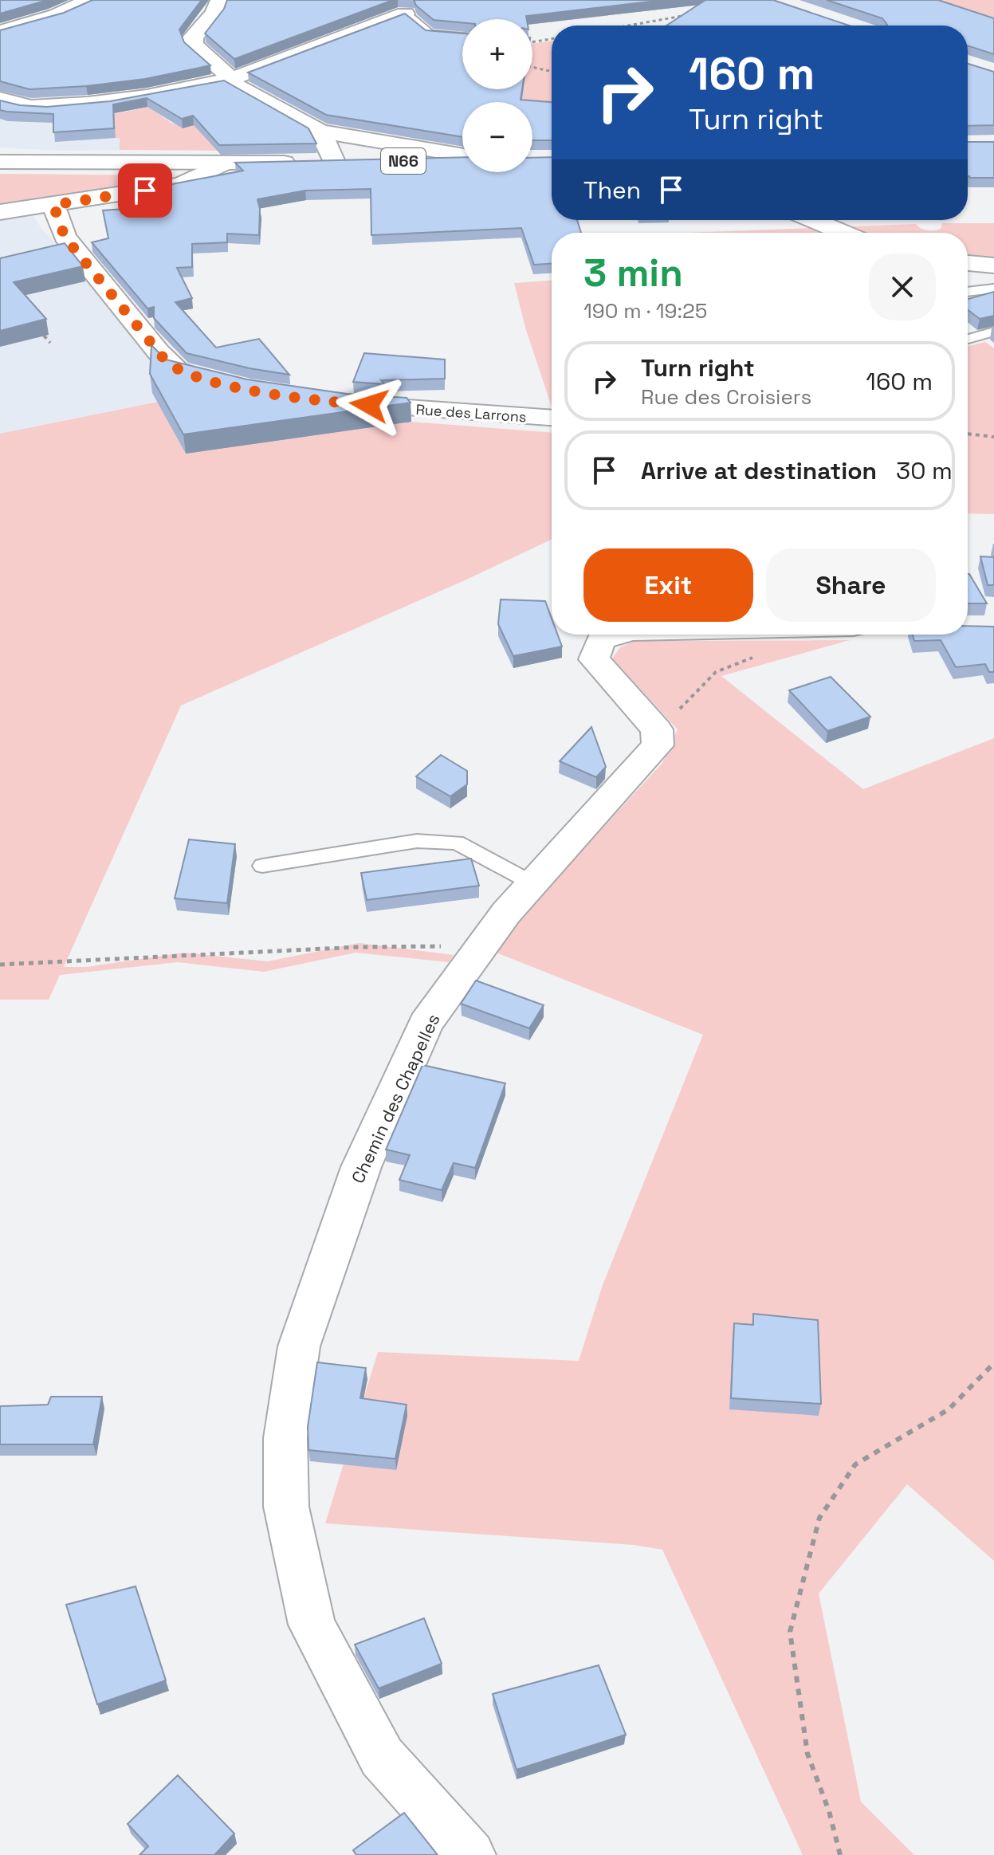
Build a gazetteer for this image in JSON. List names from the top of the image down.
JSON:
{
  "streets": {
    "street": ["N66", "Rue des Larrons", "Chemin des Chapelles"]
  },
  "page": {
    "map_buttons": ["+", "−"],
    "turn": ["160 m", "Turn right"],
    "then": "Then",
    "heading": ["3 min", "190 m · 19:25"],
    "list": [
      {
        "name": "Turn right",
        "note": "Rue des Croisiers",
        "value": "160 m"
      },
      {
        "name": "Arrive at destination",
        "value": "30 m"
      }
    ],
    "buttons": ["Exit", "Share"]
  }
}
